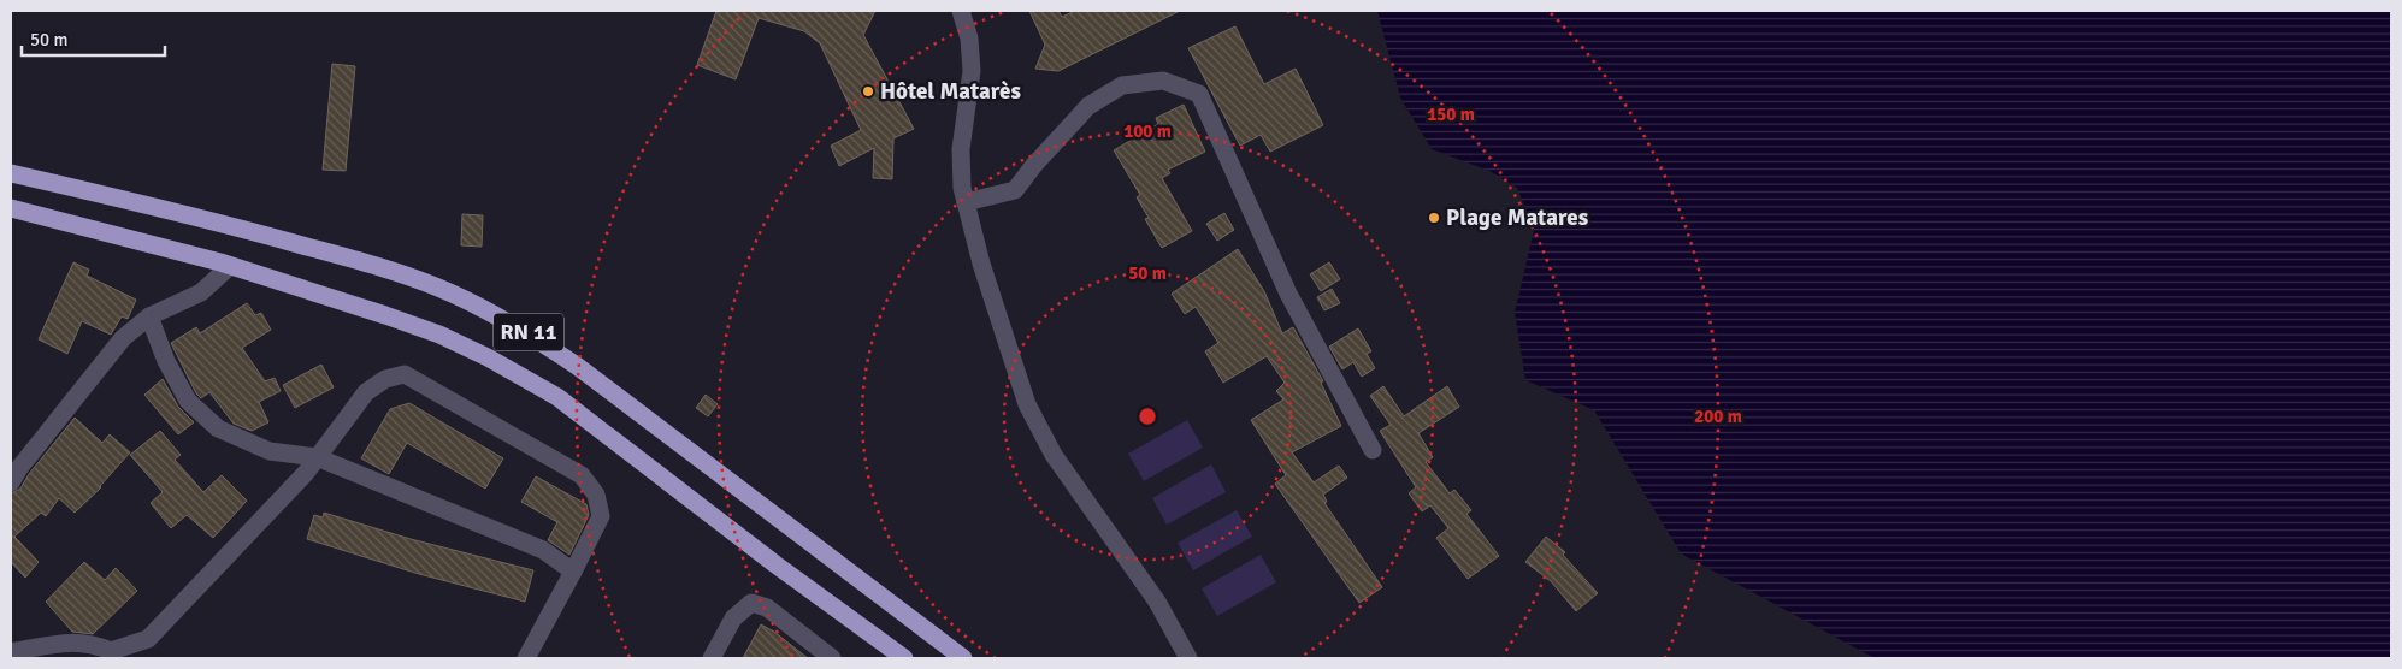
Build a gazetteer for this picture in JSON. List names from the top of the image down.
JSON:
{
  "streets": {
    "highway": ["RN 11"]
  },
  "places": ["Hôtel Matarès", "Plage Matares"],
  "scale_bar": "50 m",
  "rings": [
    "150 m",
    "100 m",
    "50 m",
    "200 m"
  ]
}
